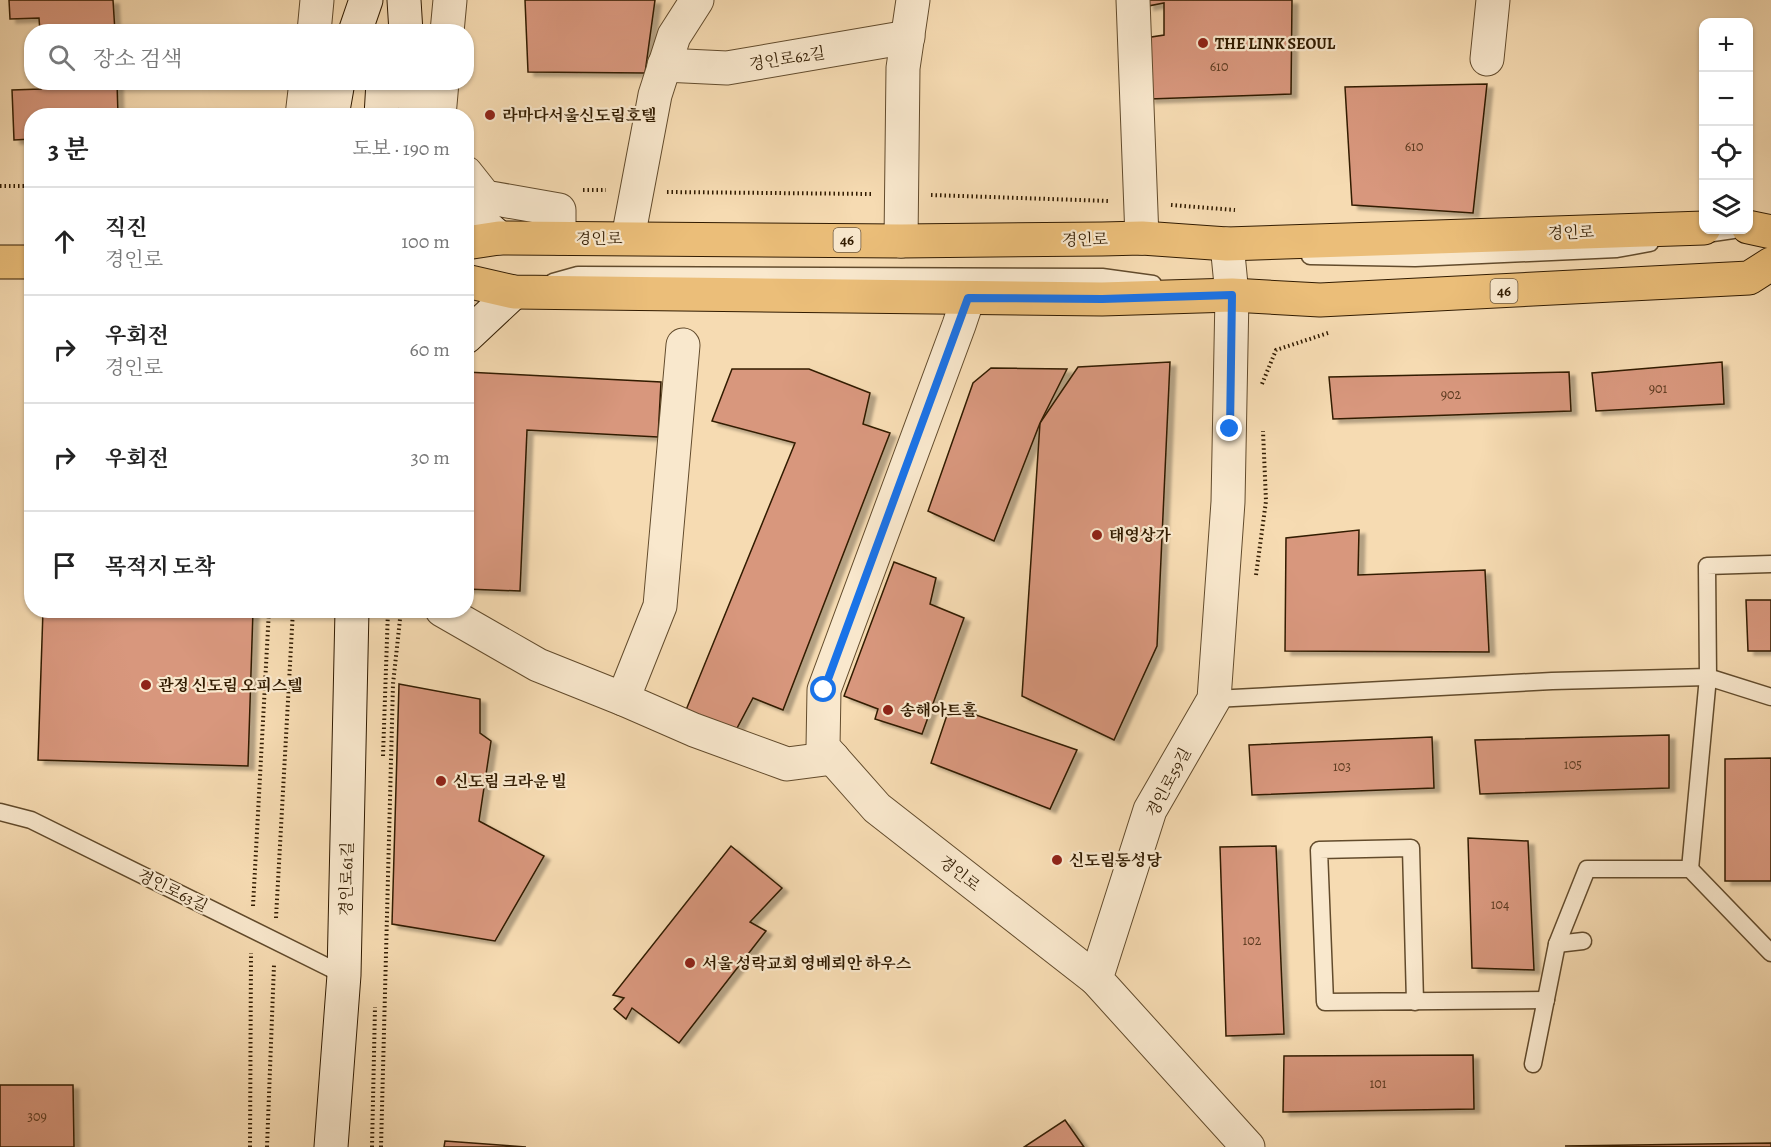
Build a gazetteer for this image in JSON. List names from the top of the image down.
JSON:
{
  "streets": {
    "main road": ["경인로", "46"],
    "street": ["경인로62길", "경인로59길", "경인로61길"],
    "lane": ["경인로63길"]
  },
  "crossings": [
    ["경인로", "46"],
    ["경인로", "경인로59길"],
    ["46", "경인로59길"],
    ["경인로61길", "경인로63길"]
  ],
  "places": [
    "THE LINK SEOUL",
    "라마다서울신도림호텔",
    "태영상가",
    "관정 신도림 오피스텔",
    "송해아트홀",
    "신도림 크라운 빌",
    "신도림동성당",
    "서울 성락교회 영베뢰안 하우스"
  ],
  "house_numbers": [
    "610",
    "610",
    "901",
    "902",
    "105",
    "103",
    "104",
    "102",
    "101",
    "309"
  ],
  "page": {
    "map_buttons": ["+", "−"],
    "search": "장소 검색",
    "heading": ["3 분", "도보 · 190 m"],
    "list": [
      ["직진", "경인로", "100 m"],
      ["우회전", "경인로", "60 m"],
      ["우회전", "30 m"],
      "목적지 도착"
    ]
  }
}
